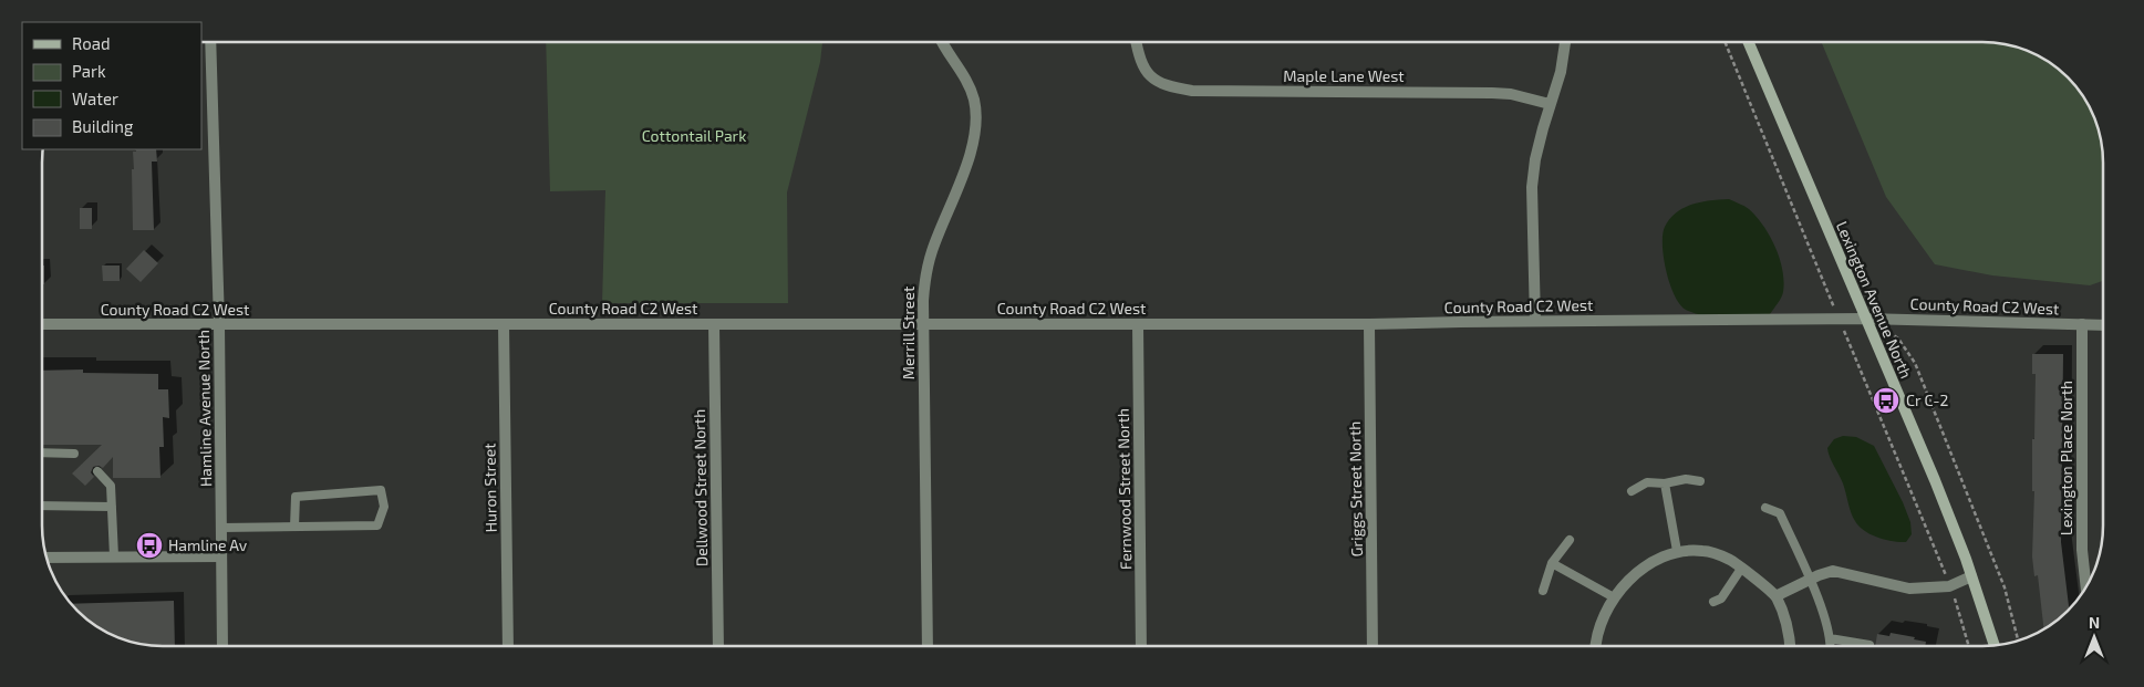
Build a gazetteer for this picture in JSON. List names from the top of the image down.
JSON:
{
  "streets": {
    "main road": ["Lexington Avenue North"],
    "street": [
      "Maple Lane West",
      "County Road C2 West",
      "Merrill Street",
      "Hamline Avenue North",
      "Lexington Place North",
      "Huron Street",
      "Dellwood Street North",
      "Fernwood Street North",
      "Griggs Street North"
    ]
  },
  "crossings": [
    ["Lexington Avenue North", "County Road C2 West"],
    ["County Road C2 West", "Merrill Street"],
    ["County Road C2 West", "Hamline Avenue North"],
    ["County Road C2 West", "Lexington Place North"],
    ["County Road C2 West", "Huron Street"],
    ["County Road C2 West", "Dellwood Street North"],
    ["County Road C2 West", "Fernwood Street North"],
    ["County Road C2 West", "Griggs Street North"]
  ],
  "parks": ["Cottontail Park"],
  "places": {
    "bus stop": ["Cr C-2", "Hamline Av"]
  },
  "legend": [
    "Road",
    "Park",
    "Water",
    "Building"
  ],
  "north": "top"
}
